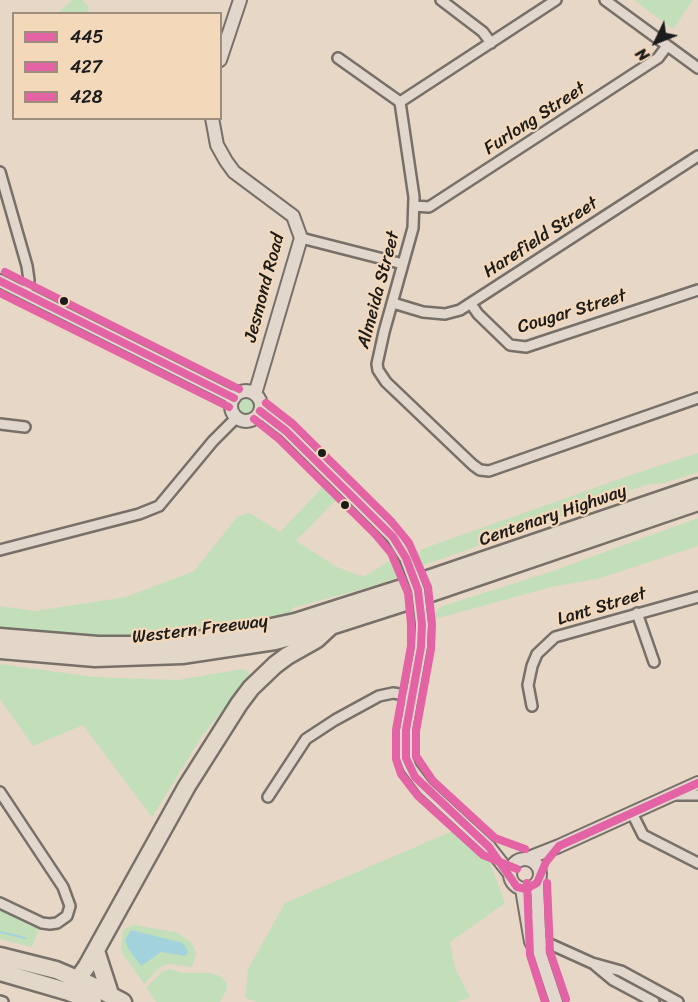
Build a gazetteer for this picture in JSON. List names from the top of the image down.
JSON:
{
  "streets": {
    "highway": ["Centenary Highway", "Western Freeway"],
    "street": [
      "Furlong Street",
      "Harefield Street",
      "Jesmond Road",
      "Almeida Street",
      "Cougar Street",
      "Lant Street"
    ]
  },
  "crossings": [
    ["Furlong Street", "Almeida Street"],
    ["Harefield Street", "Almeida Street"],
    ["Harefield Street", "Cougar Street"],
    ["Centenary Highway", "Western Freeway"]
  ],
  "lines": ["transit line 428", "transit line 445", "transit line 427"],
  "legend": ["445", "427", "428"],
  "north": "bottom left"
}
